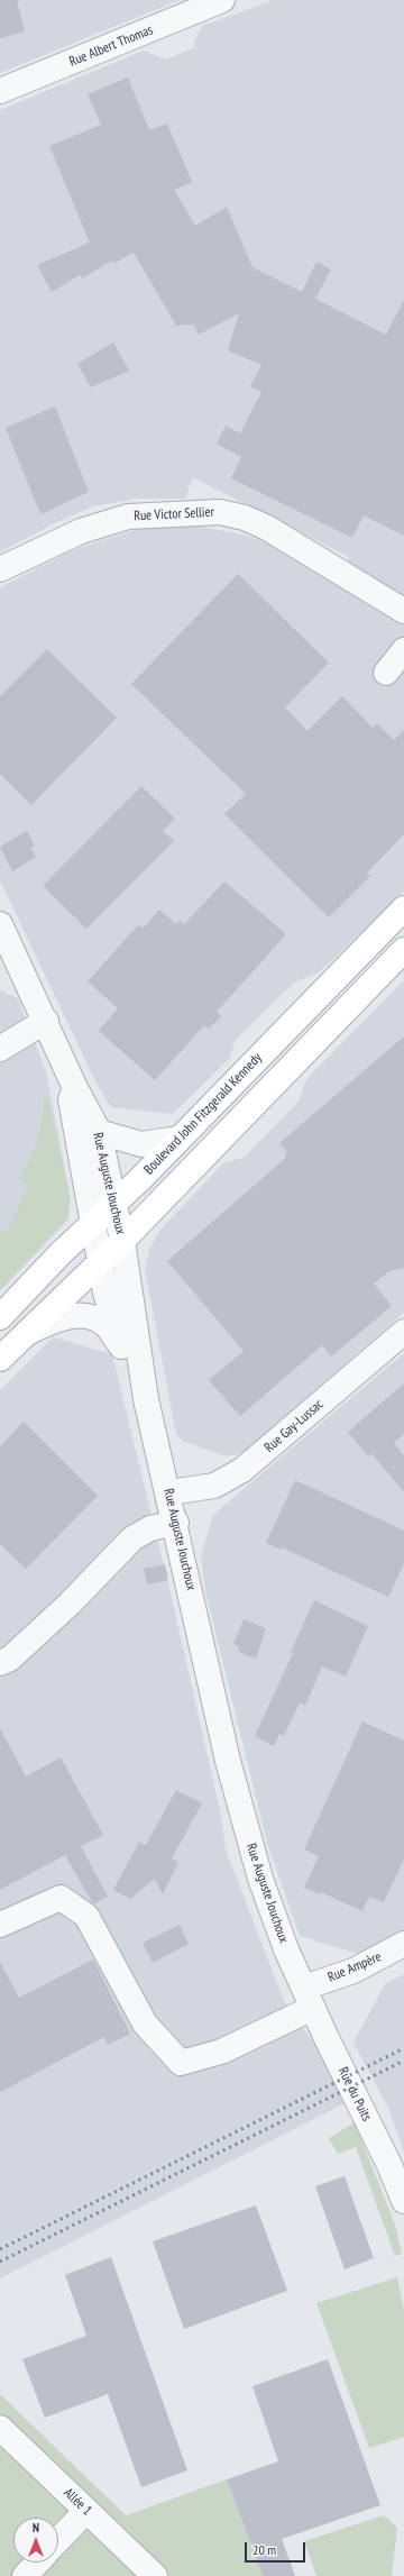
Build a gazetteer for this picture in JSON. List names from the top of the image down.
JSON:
{
  "streets": {
    "main road": ["Boulevard John Fitzgerald Kennedy"],
    "street": [
      "Rue Albert Thomas",
      "Rue Victor Sellier",
      "Rue Auguste Jouchoux",
      "Rue Gay-Lussac",
      "Rue Ampère",
      "Rue du Puits",
      "Allée 1"
    ]
  },
  "crossings": [
    ["Boulevard John Fitzgerald Kennedy", "Rue Auguste Jouchoux"],
    ["Rue Auguste Jouchoux", "Rue Gay-Lussac"],
    ["Rue Auguste Jouchoux", "Rue Ampère"],
    ["Rue Auguste Jouchoux", "Rue du Puits"],
    ["Rue Ampère", "Rue du Puits"]
  ],
  "scale_bar": "20 m",
  "north": "top"
}
